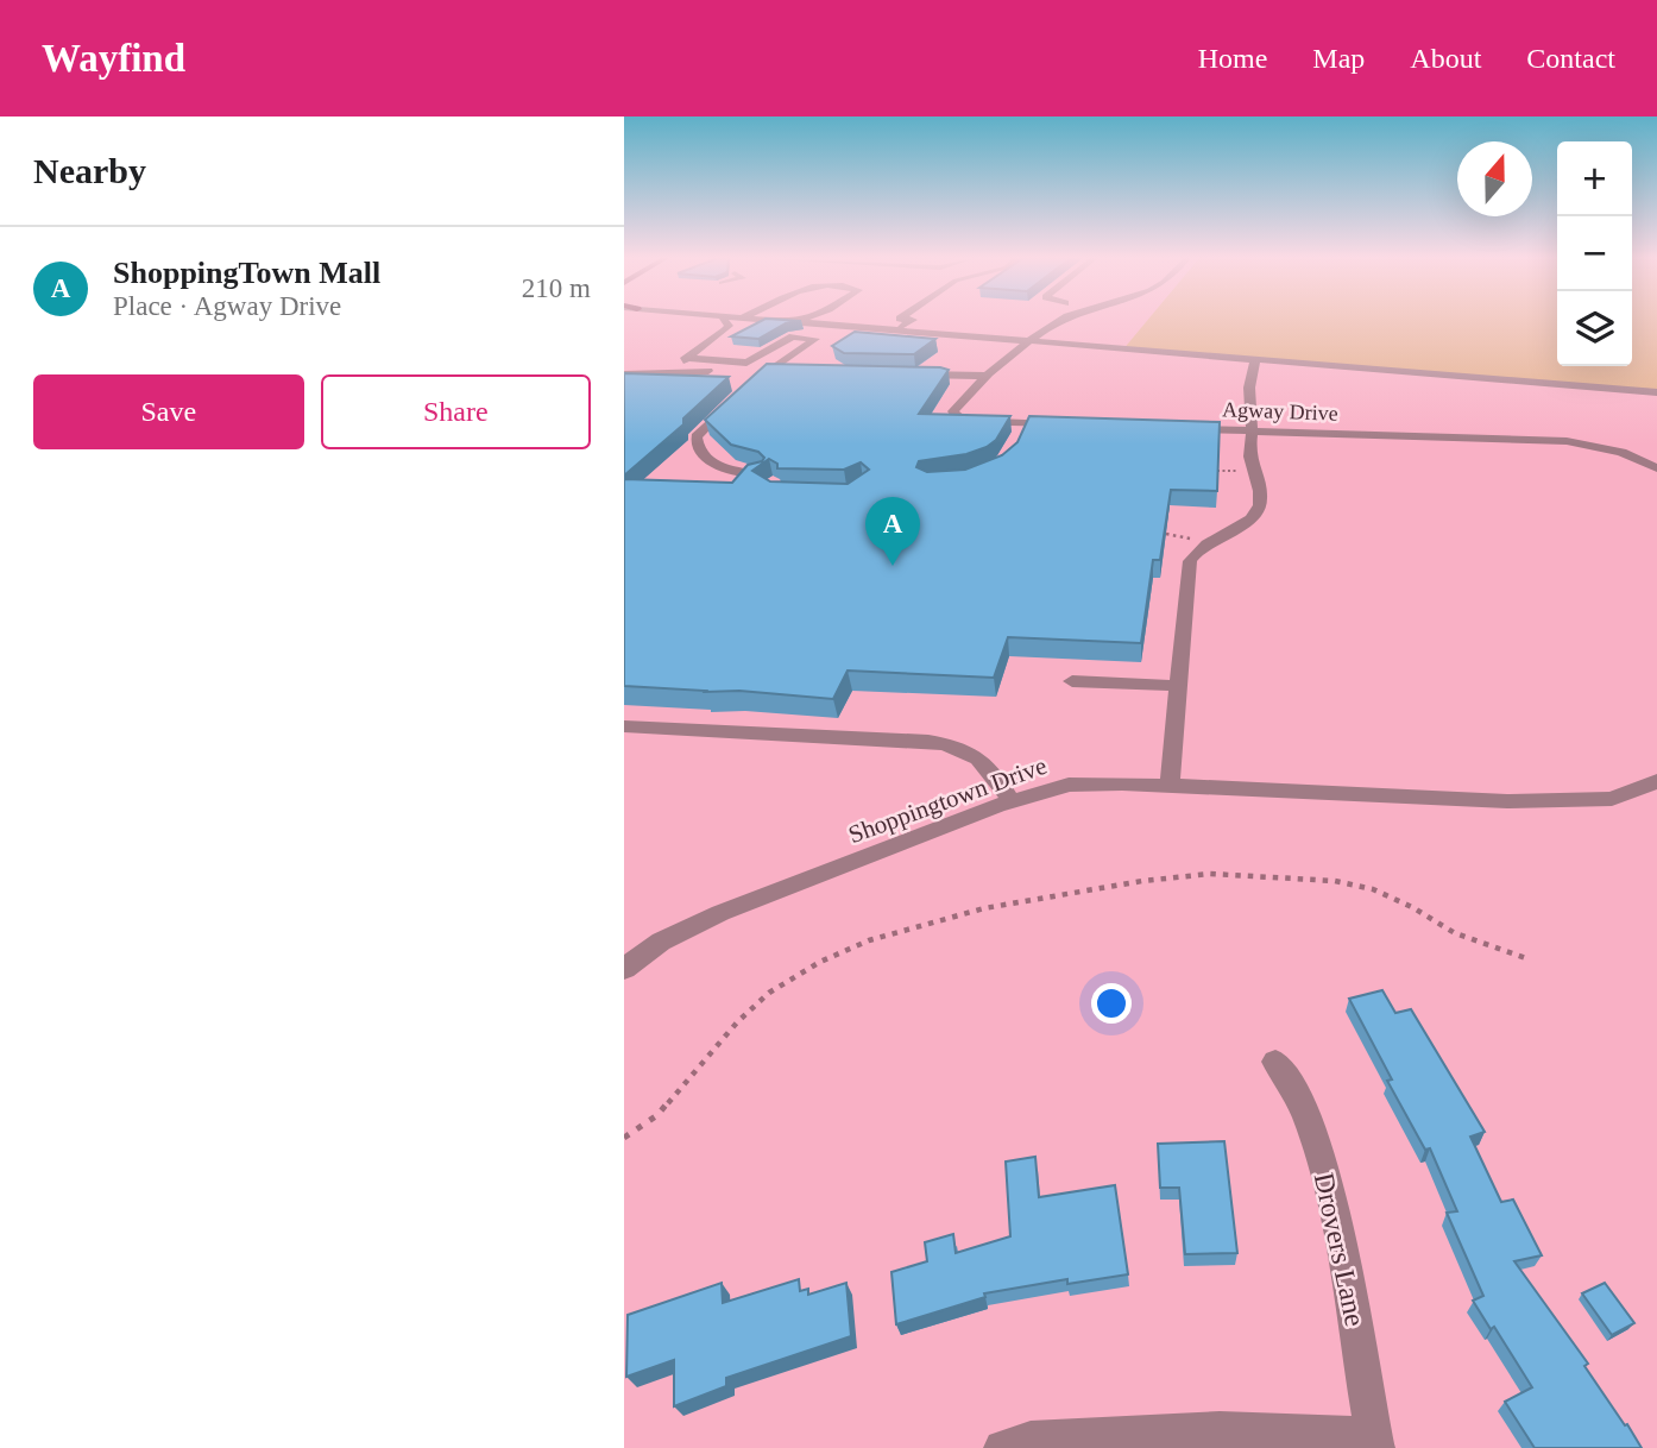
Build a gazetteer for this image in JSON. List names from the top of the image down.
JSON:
{
  "streets": {
    "street": ["Agway Drive", "Shoppingtown Drive", "Drovers Lane"]
  },
  "north": "top",
  "page": {
    "header": "Wayfind",
    "nav": [
      "Home",
      "Map",
      "About",
      "Contact"
    ],
    "heading": "Nearby",
    "map_buttons": ["+", "−"],
    "list": [
      {
        "mark": "A",
        "name": "ShoppingTown Mall",
        "note": "Place · Agway Drive",
        "value": "210 m"
      }
    ],
    "buttons": ["Save", "Share"],
    "pins": "A"
  }
}
